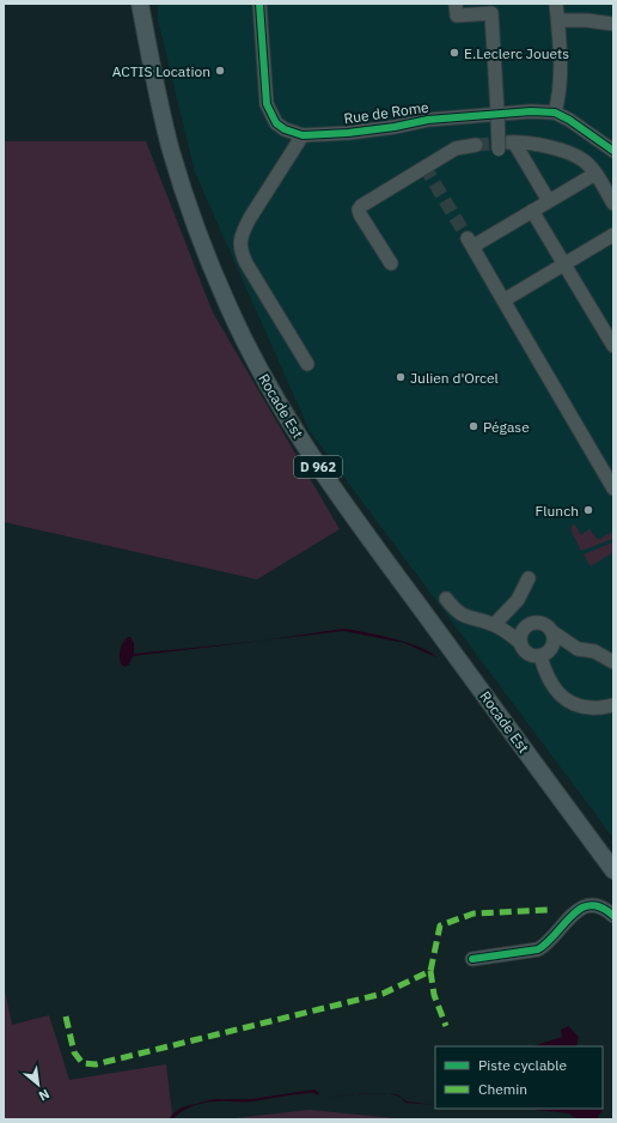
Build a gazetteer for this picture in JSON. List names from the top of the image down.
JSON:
{
  "streets": {
    "main road": ["Rocade Est", "D 962"],
    "street": ["Rue de Rome"]
  },
  "places": [
    "E.Leclerc Jouets",
    "ACTIS Location",
    "Julien d'Orcel",
    "Pégase",
    "Flunch"
  ],
  "legend": ["Piste cyclable", "Chemin"],
  "north": "bottom right"
}
